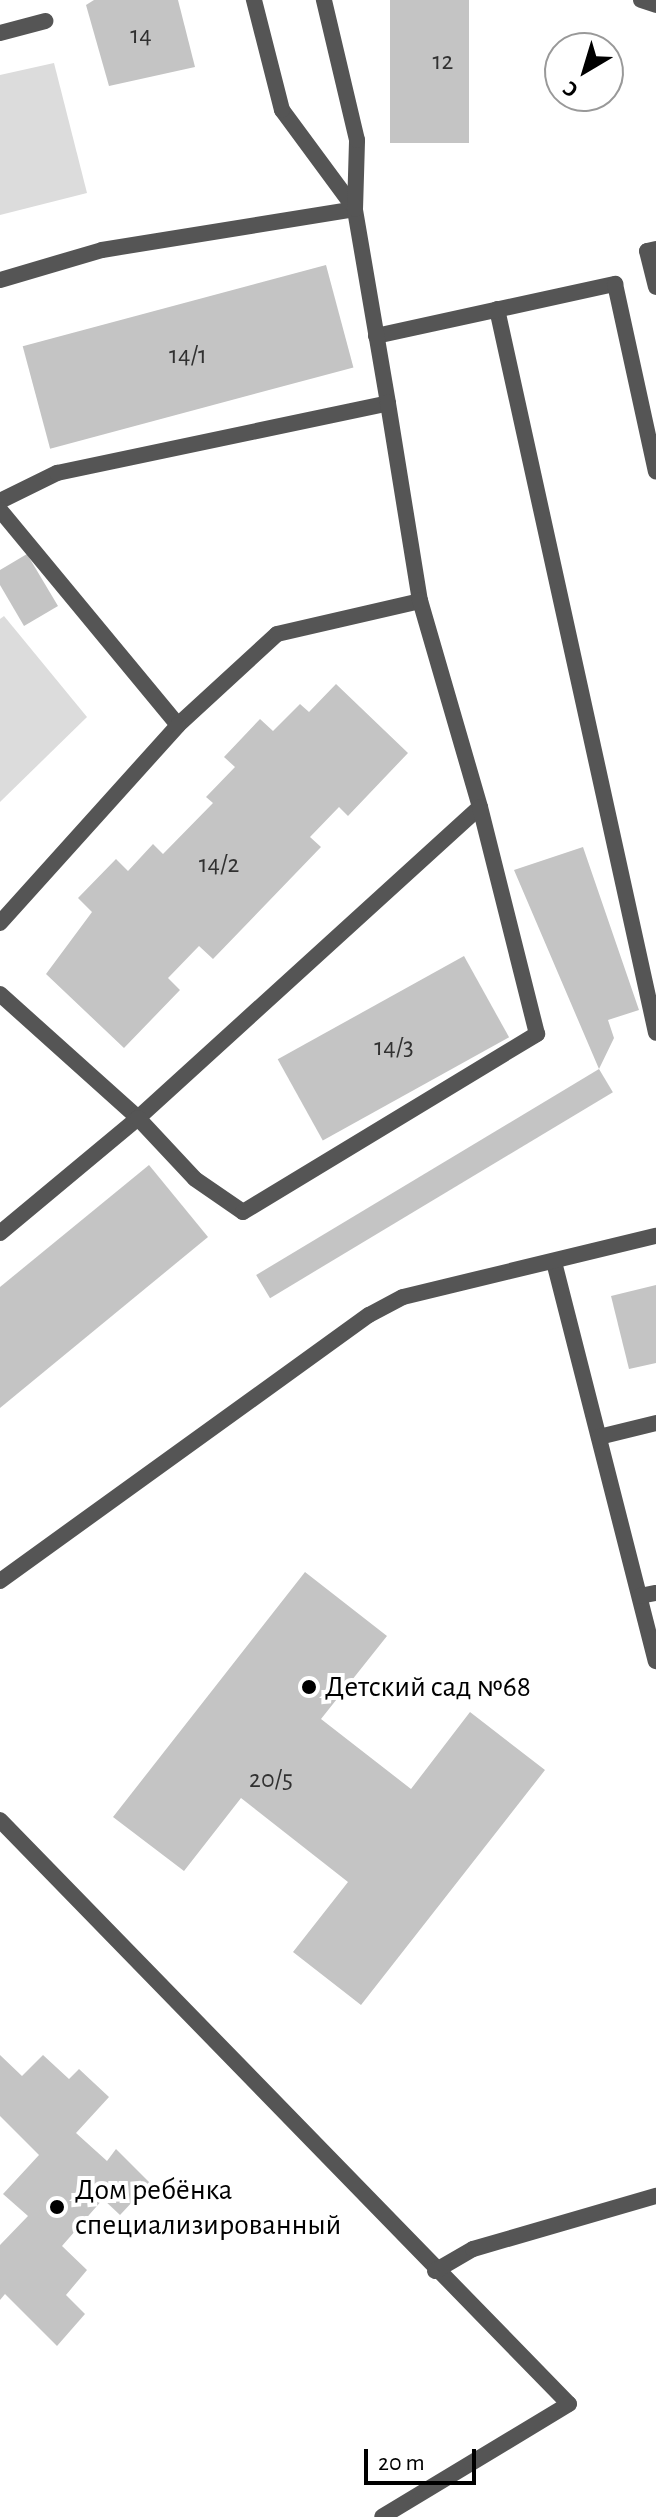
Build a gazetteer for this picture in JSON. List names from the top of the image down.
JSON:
{
  "places": ["Детский сад №68", "Дом ребёнка специализированный"],
  "house_numbers": [
    "14",
    "12",
    "14/1",
    "14/2",
    "14/3",
    "20/5"
  ],
  "scale_bar": "20 m",
  "north": "bottom left"
}
